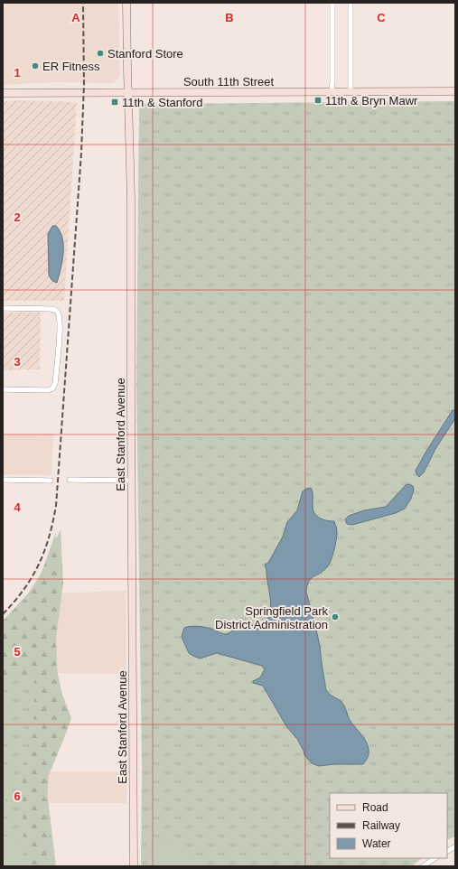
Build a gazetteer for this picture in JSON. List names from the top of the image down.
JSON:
{
  "streets": {
    "main road": ["South 11th Street", "East Stanford Avenue"]
  },
  "crossings": [
    ["South 11th Street", "East Stanford Avenue"]
  ],
  "places": {
    "other": ["Stanford Store", "ER Fitness", "Springfield Park District Administration"],
    "transit": ["11th & Bryn Mawr", "11th & Stanford"]
  },
  "legend": ["Road", "Railway", "Water"],
  "grid": {
    "columns": ["A", "B", "C"],
    "rows": [
      "1",
      "2",
      "3",
      "4",
      "5",
      "6"
    ]
  }
}
